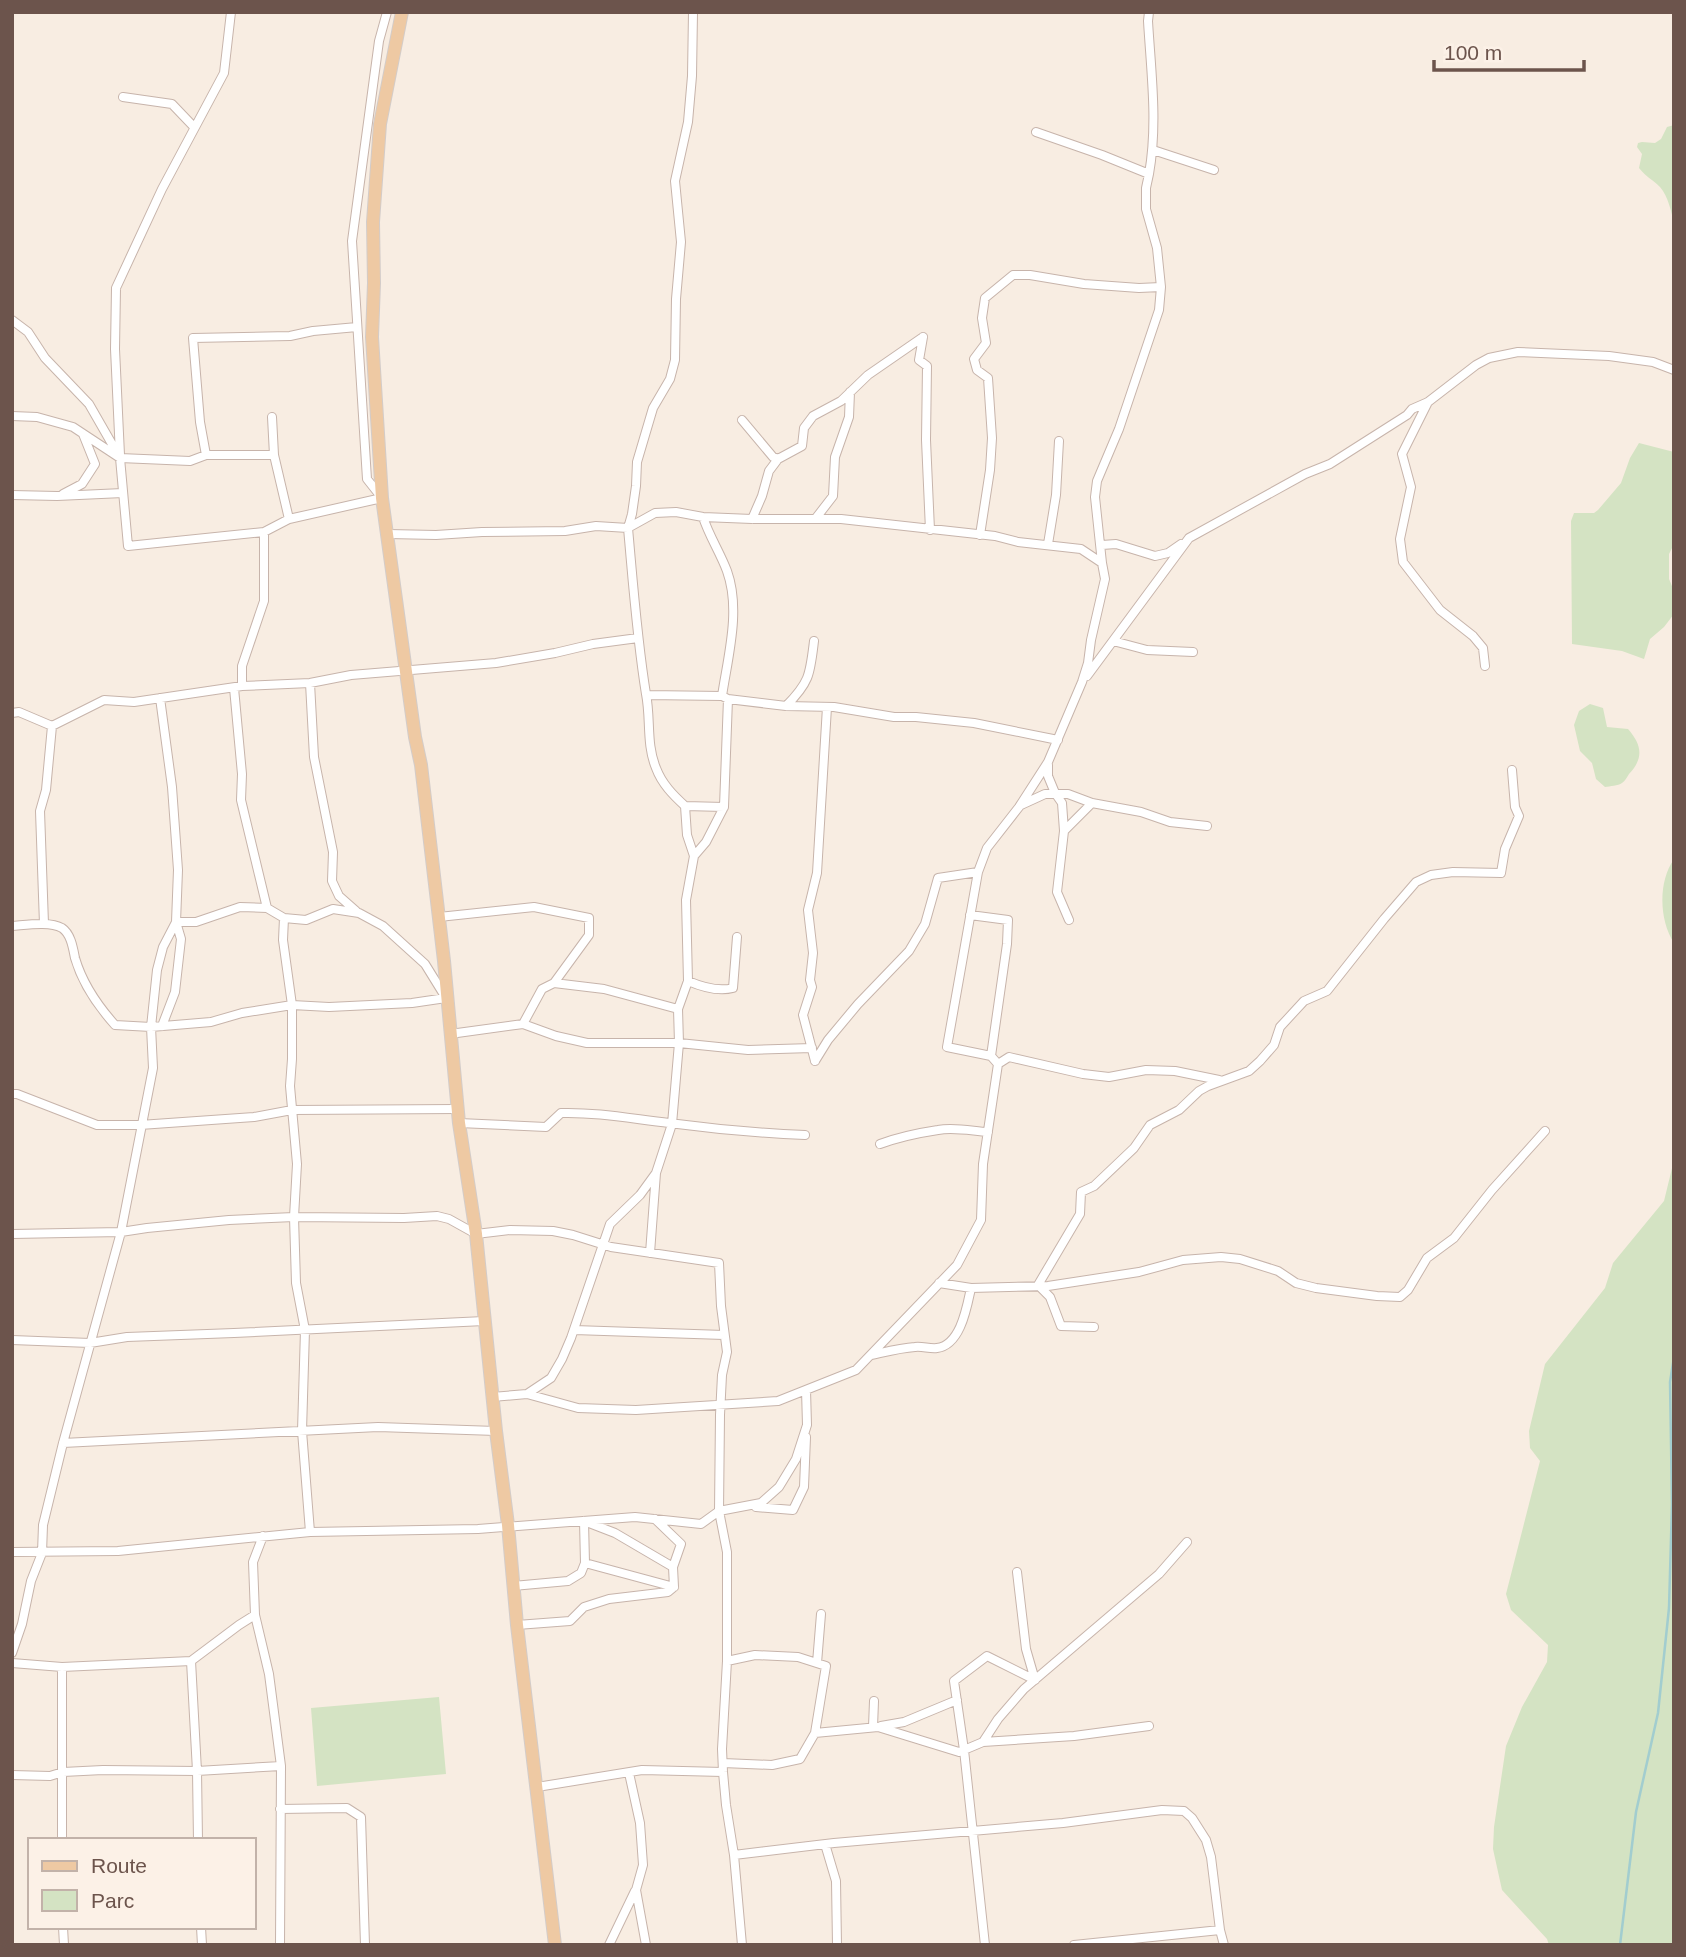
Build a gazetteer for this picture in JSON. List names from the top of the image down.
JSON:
{
  "legend": ["Route", "Parc"],
  "scale_bar": "100 m"
}
